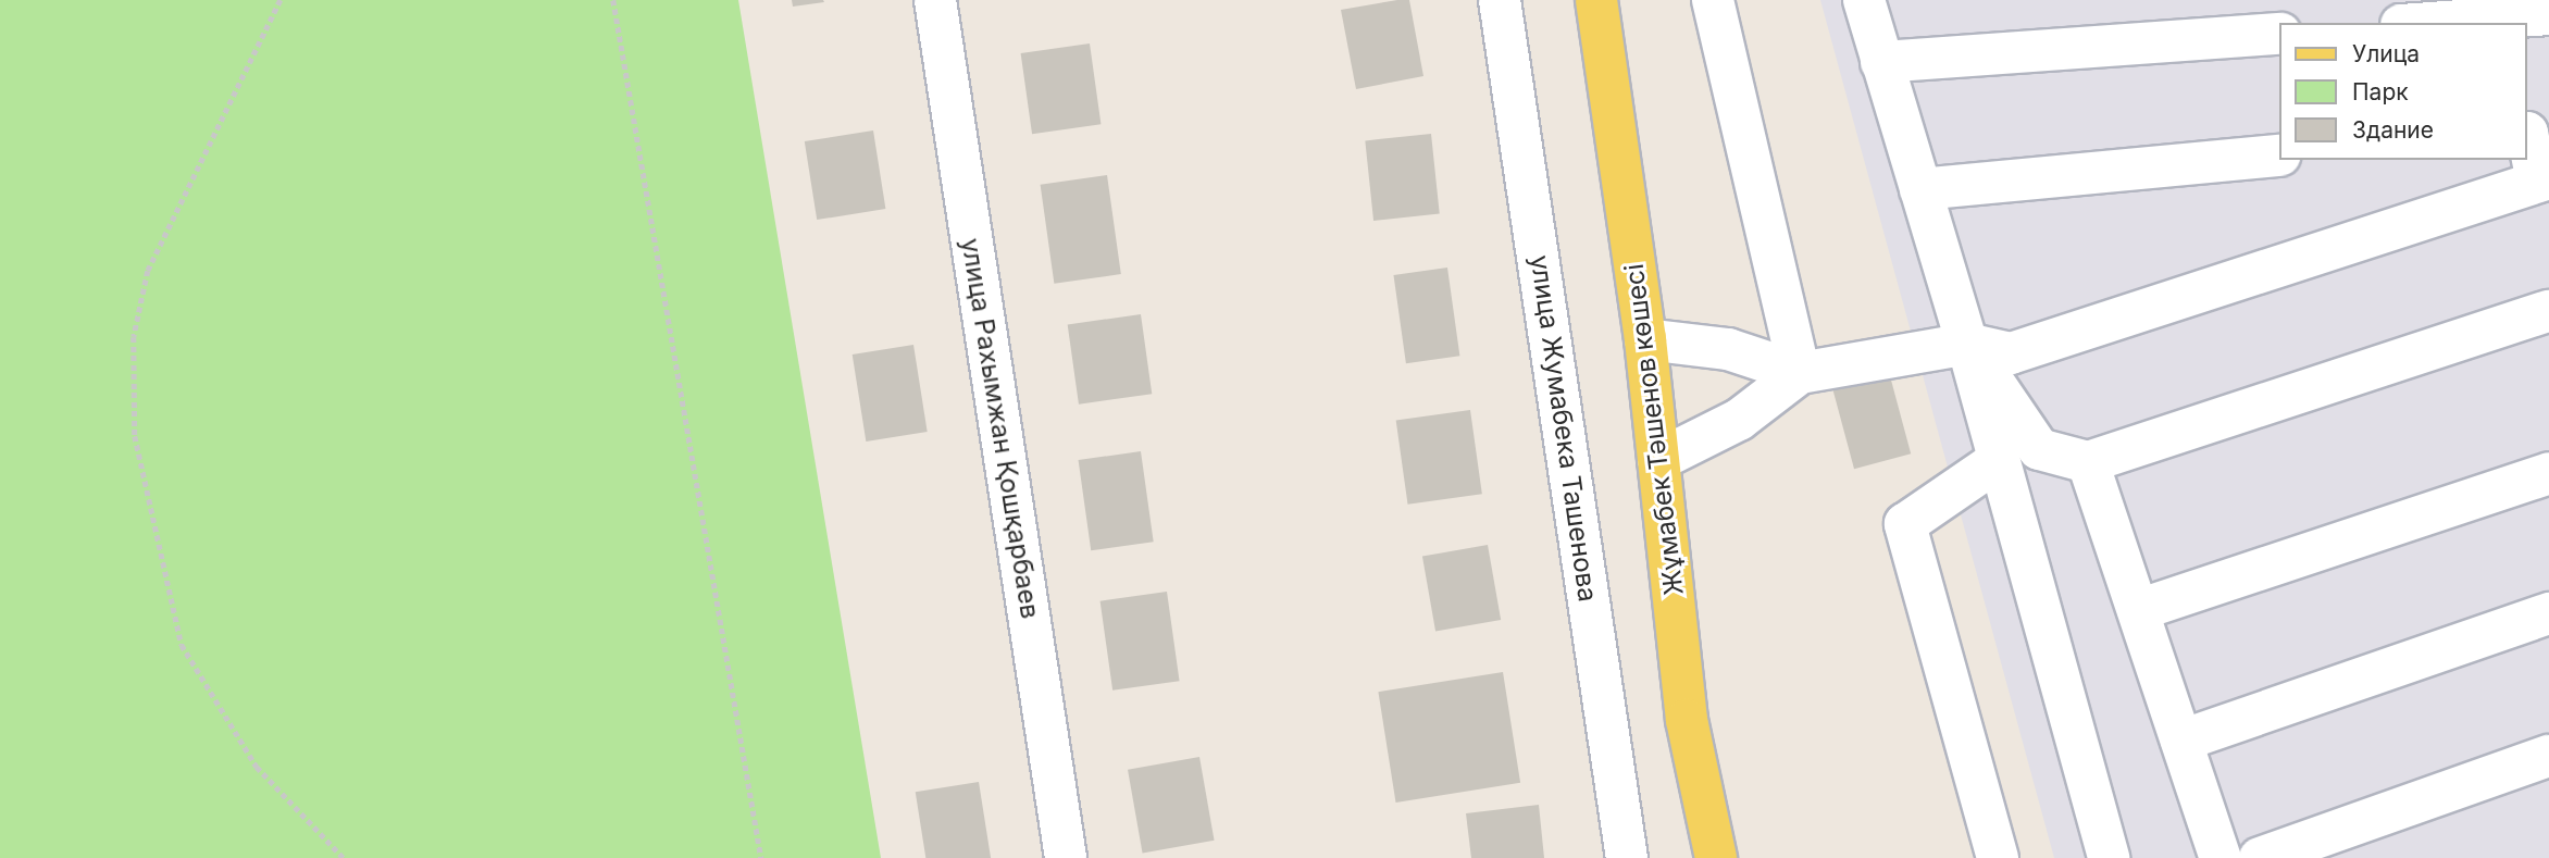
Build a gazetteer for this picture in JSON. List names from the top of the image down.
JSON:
{
  "streets": {
    "main road": ["Жұмабек Тәшенов көшесі"],
    "street": ["улица Рахымжан Қошқарбаев", "улица Жумабека Ташенова"]
  },
  "legend": ["Улица", "Парк", "Здание"]
}
